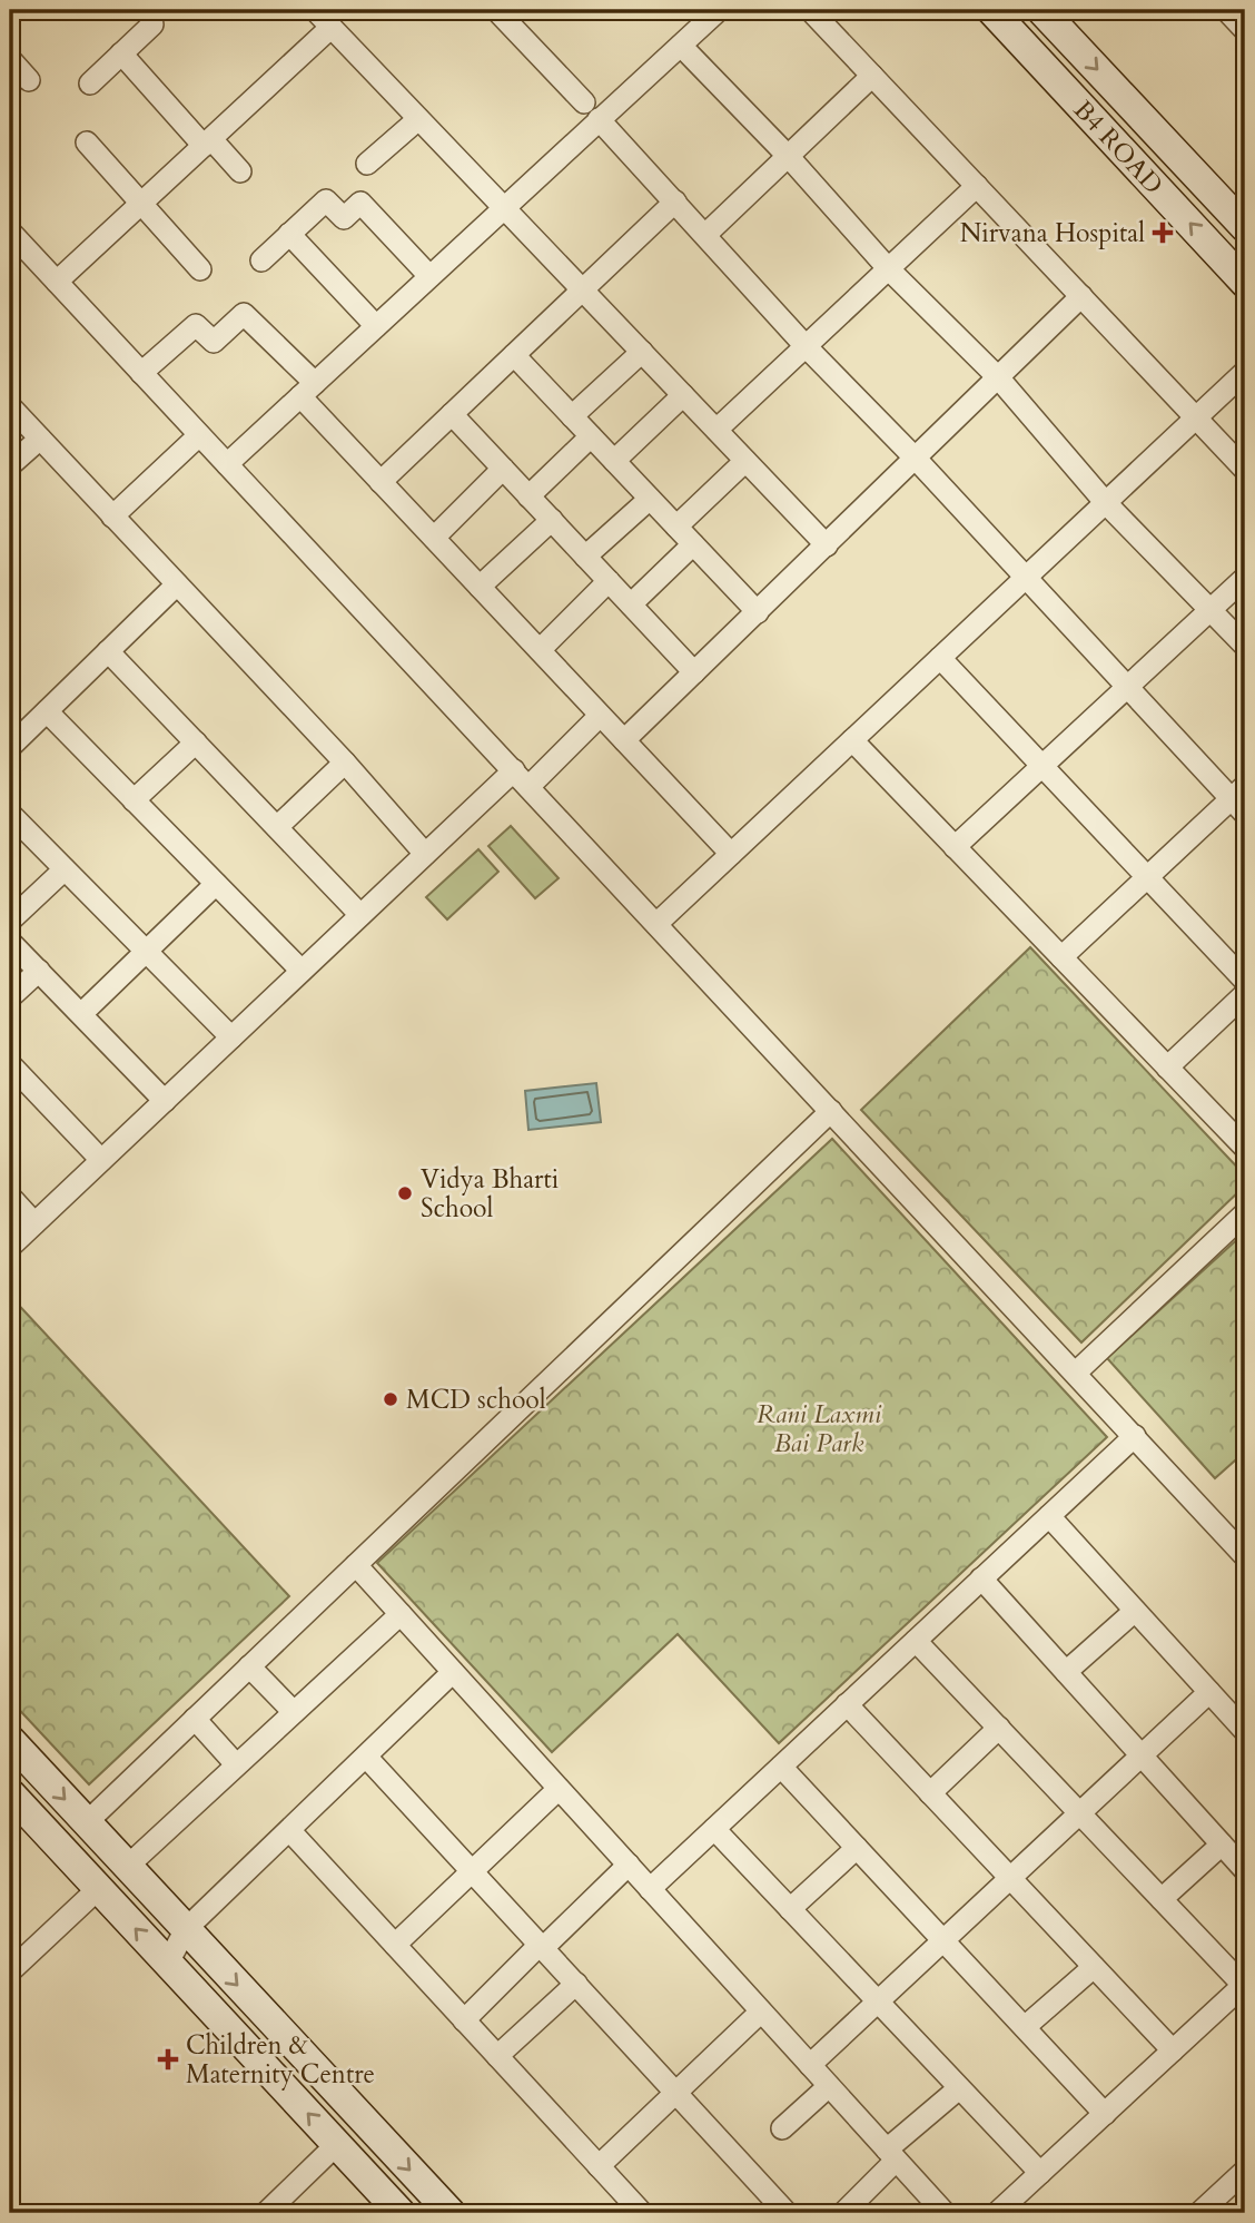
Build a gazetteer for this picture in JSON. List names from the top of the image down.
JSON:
{
  "streets": {
    "street": ["B4 ROAD"]
  },
  "parks": ["Rani Laxmi Bai Park"],
  "places": {
    "health": ["Nirvana Hospital", "Children & Maternity Centre"],
    "other": ["Vidya Bharti School", "MCD school"]
  }
}
